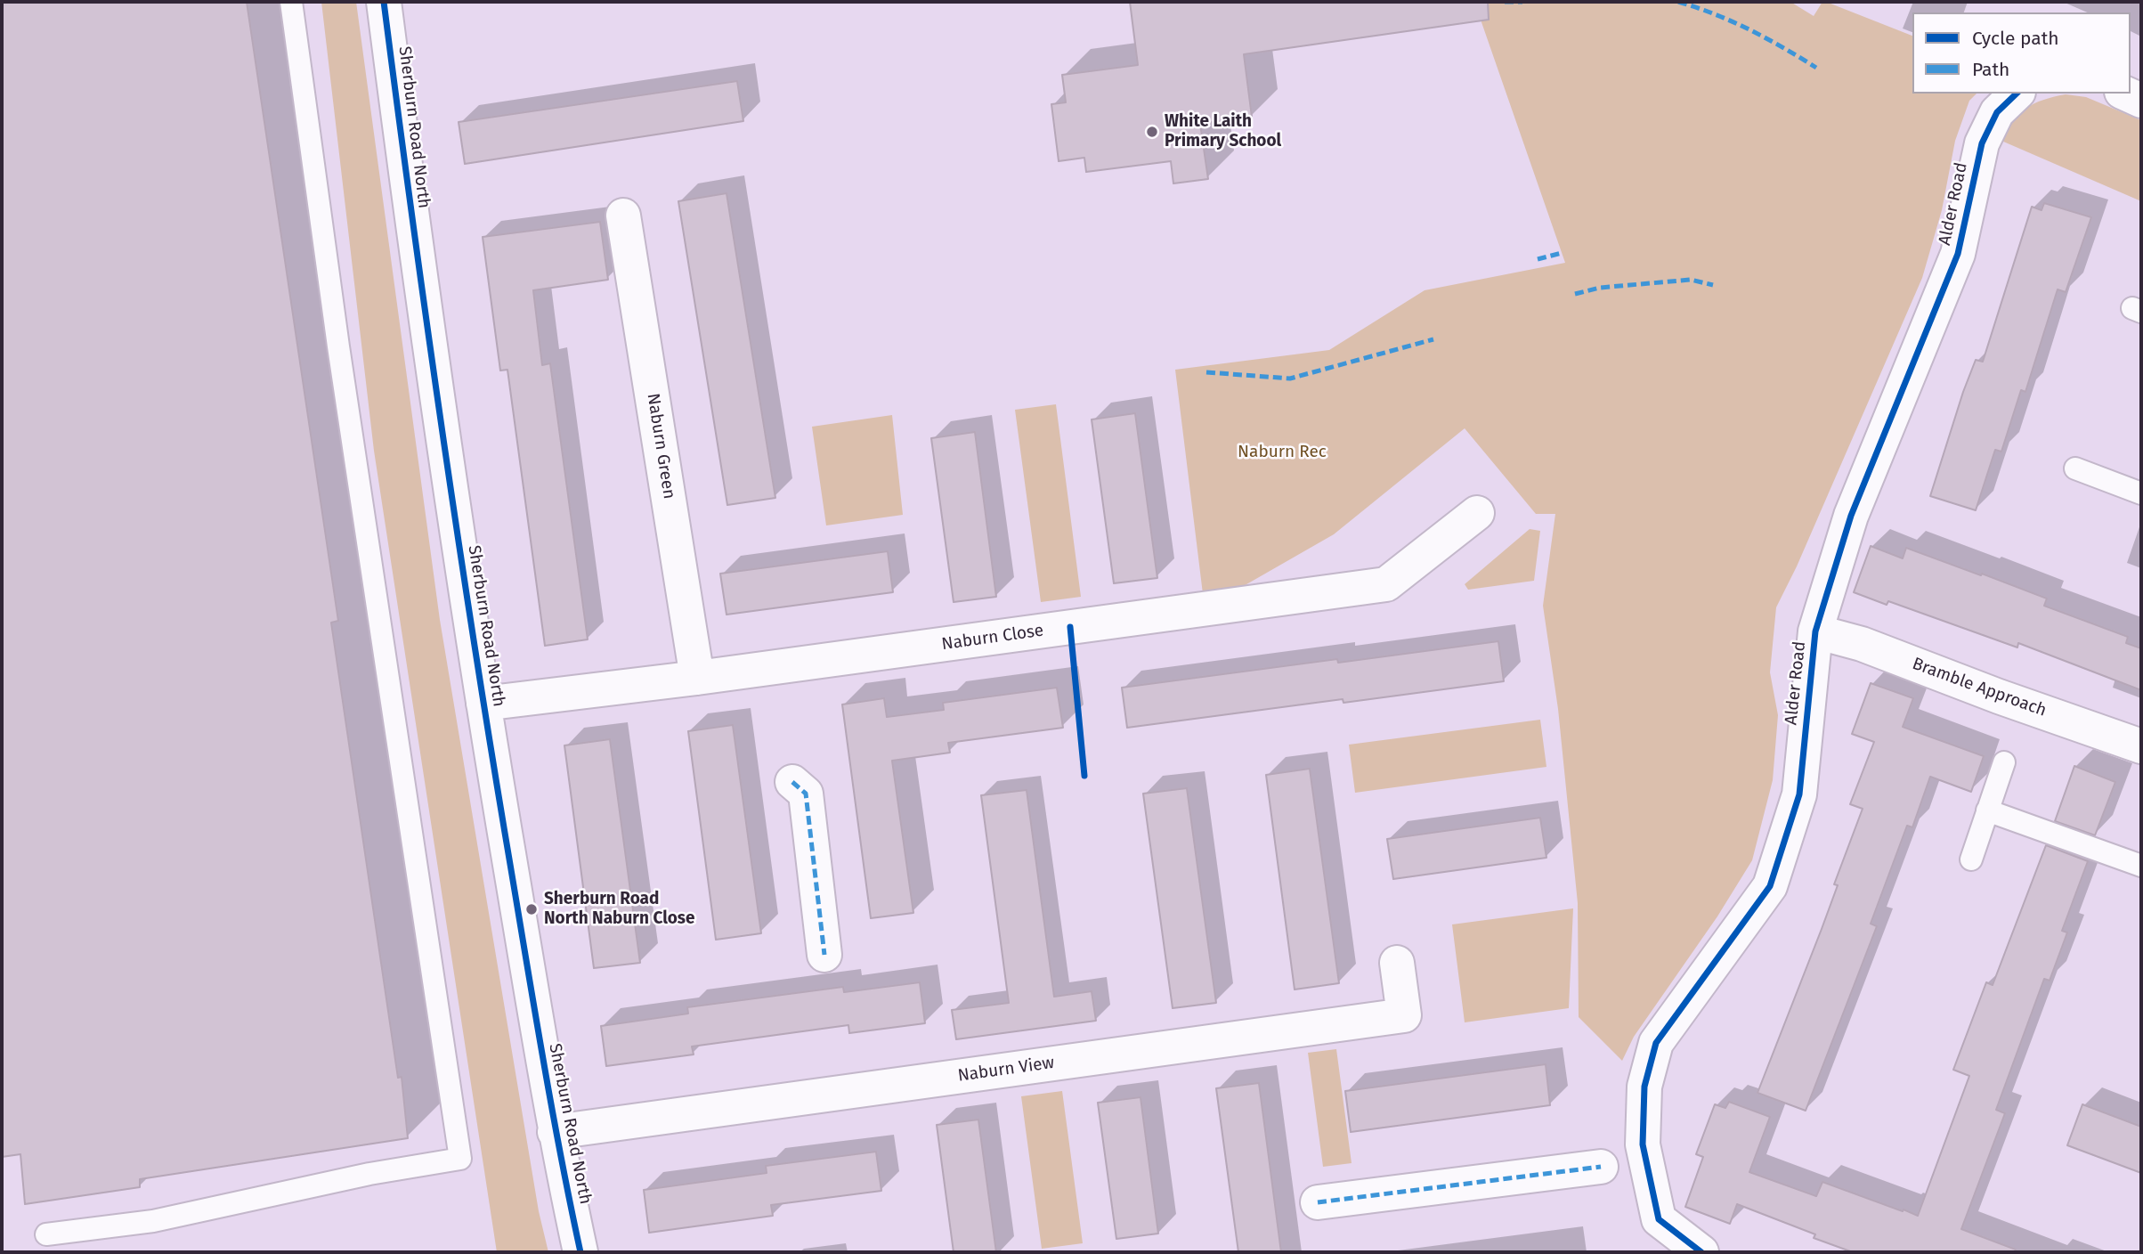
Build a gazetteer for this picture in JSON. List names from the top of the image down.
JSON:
{
  "streets": {
    "street": [
      "Sherburn Road North",
      "Alder Road",
      "Naburn Green",
      "Naburn Close",
      "Bramble Approach",
      "Naburn View"
    ]
  },
  "crossings": [
    ["Sherburn Road North", "Naburn Close"],
    ["Sherburn Road North", "Naburn View"],
    ["Alder Road", "Bramble Approach"],
    ["Naburn Green", "Naburn Close"]
  ],
  "parks": ["Naburn Rec"],
  "places": ["White Laith Primary School", "Sherburn Road North Naburn Close"],
  "legend": ["Cycle path", "Path"]
}
